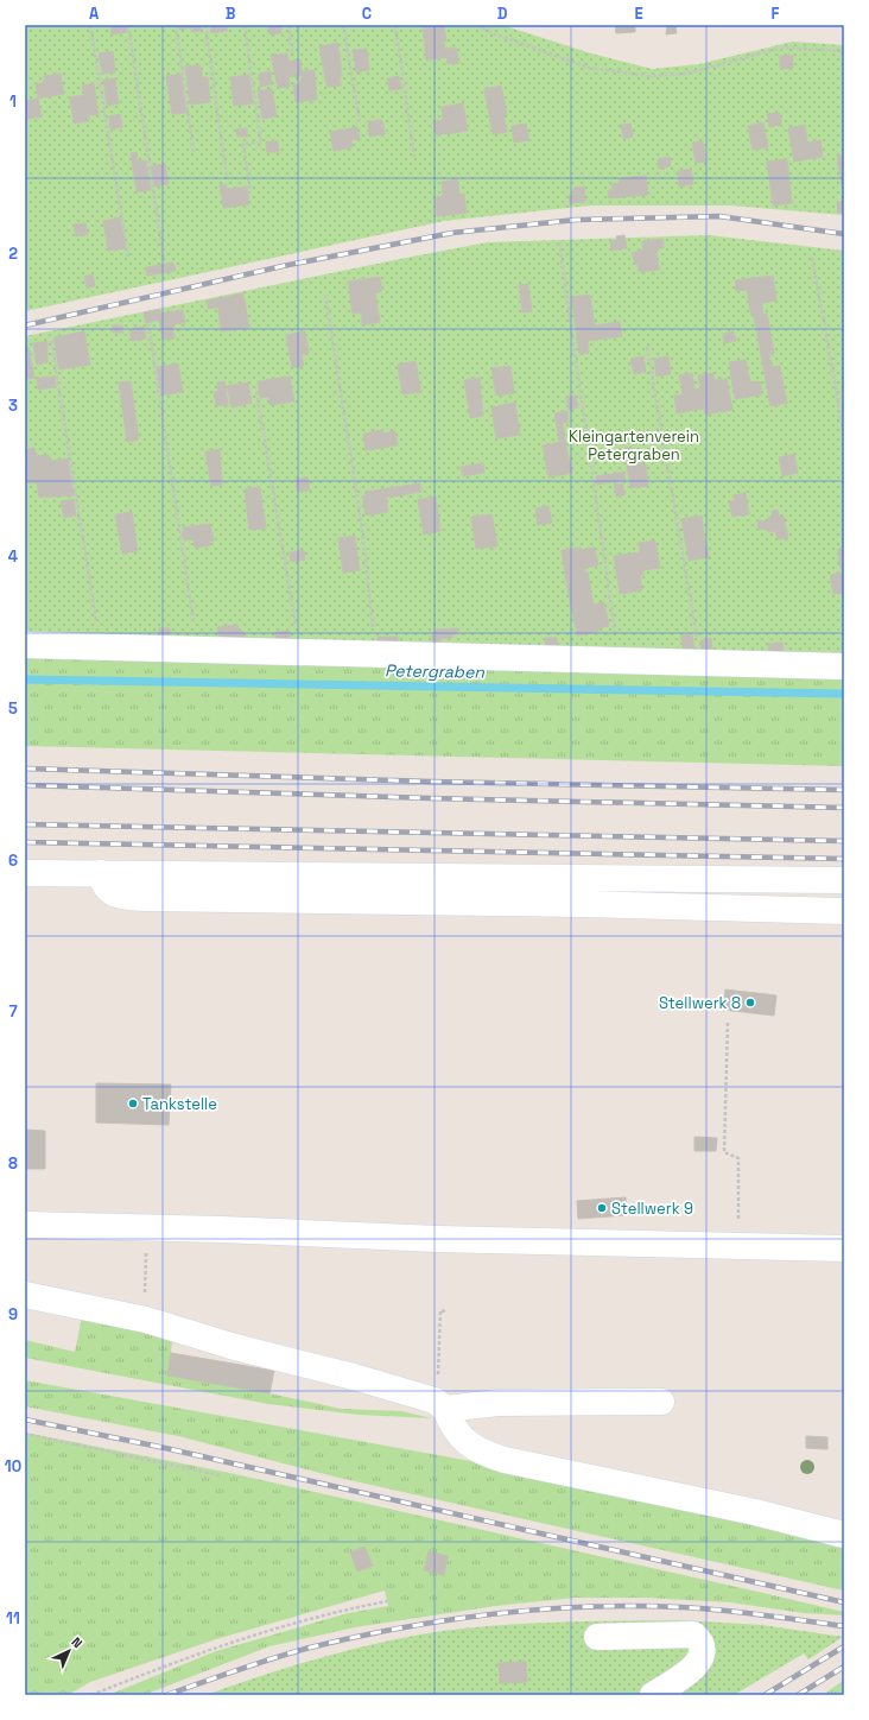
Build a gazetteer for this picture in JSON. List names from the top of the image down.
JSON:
{
  "water": ["Petergraben"],
  "parks": ["Kleingartenverein Petergraben"],
  "places": ["Stellwerk 8", "Tankstelle", "Stellwerk 9"],
  "north": "top right",
  "grid": {
    "columns": [
      "A",
      "B",
      "C",
      "D",
      "E",
      "F"
    ],
    "rows": [
      "1",
      "2",
      "3",
      "4",
      "5",
      "6",
      "7",
      "8",
      "9",
      "10",
      "11"
    ]
  }
}
